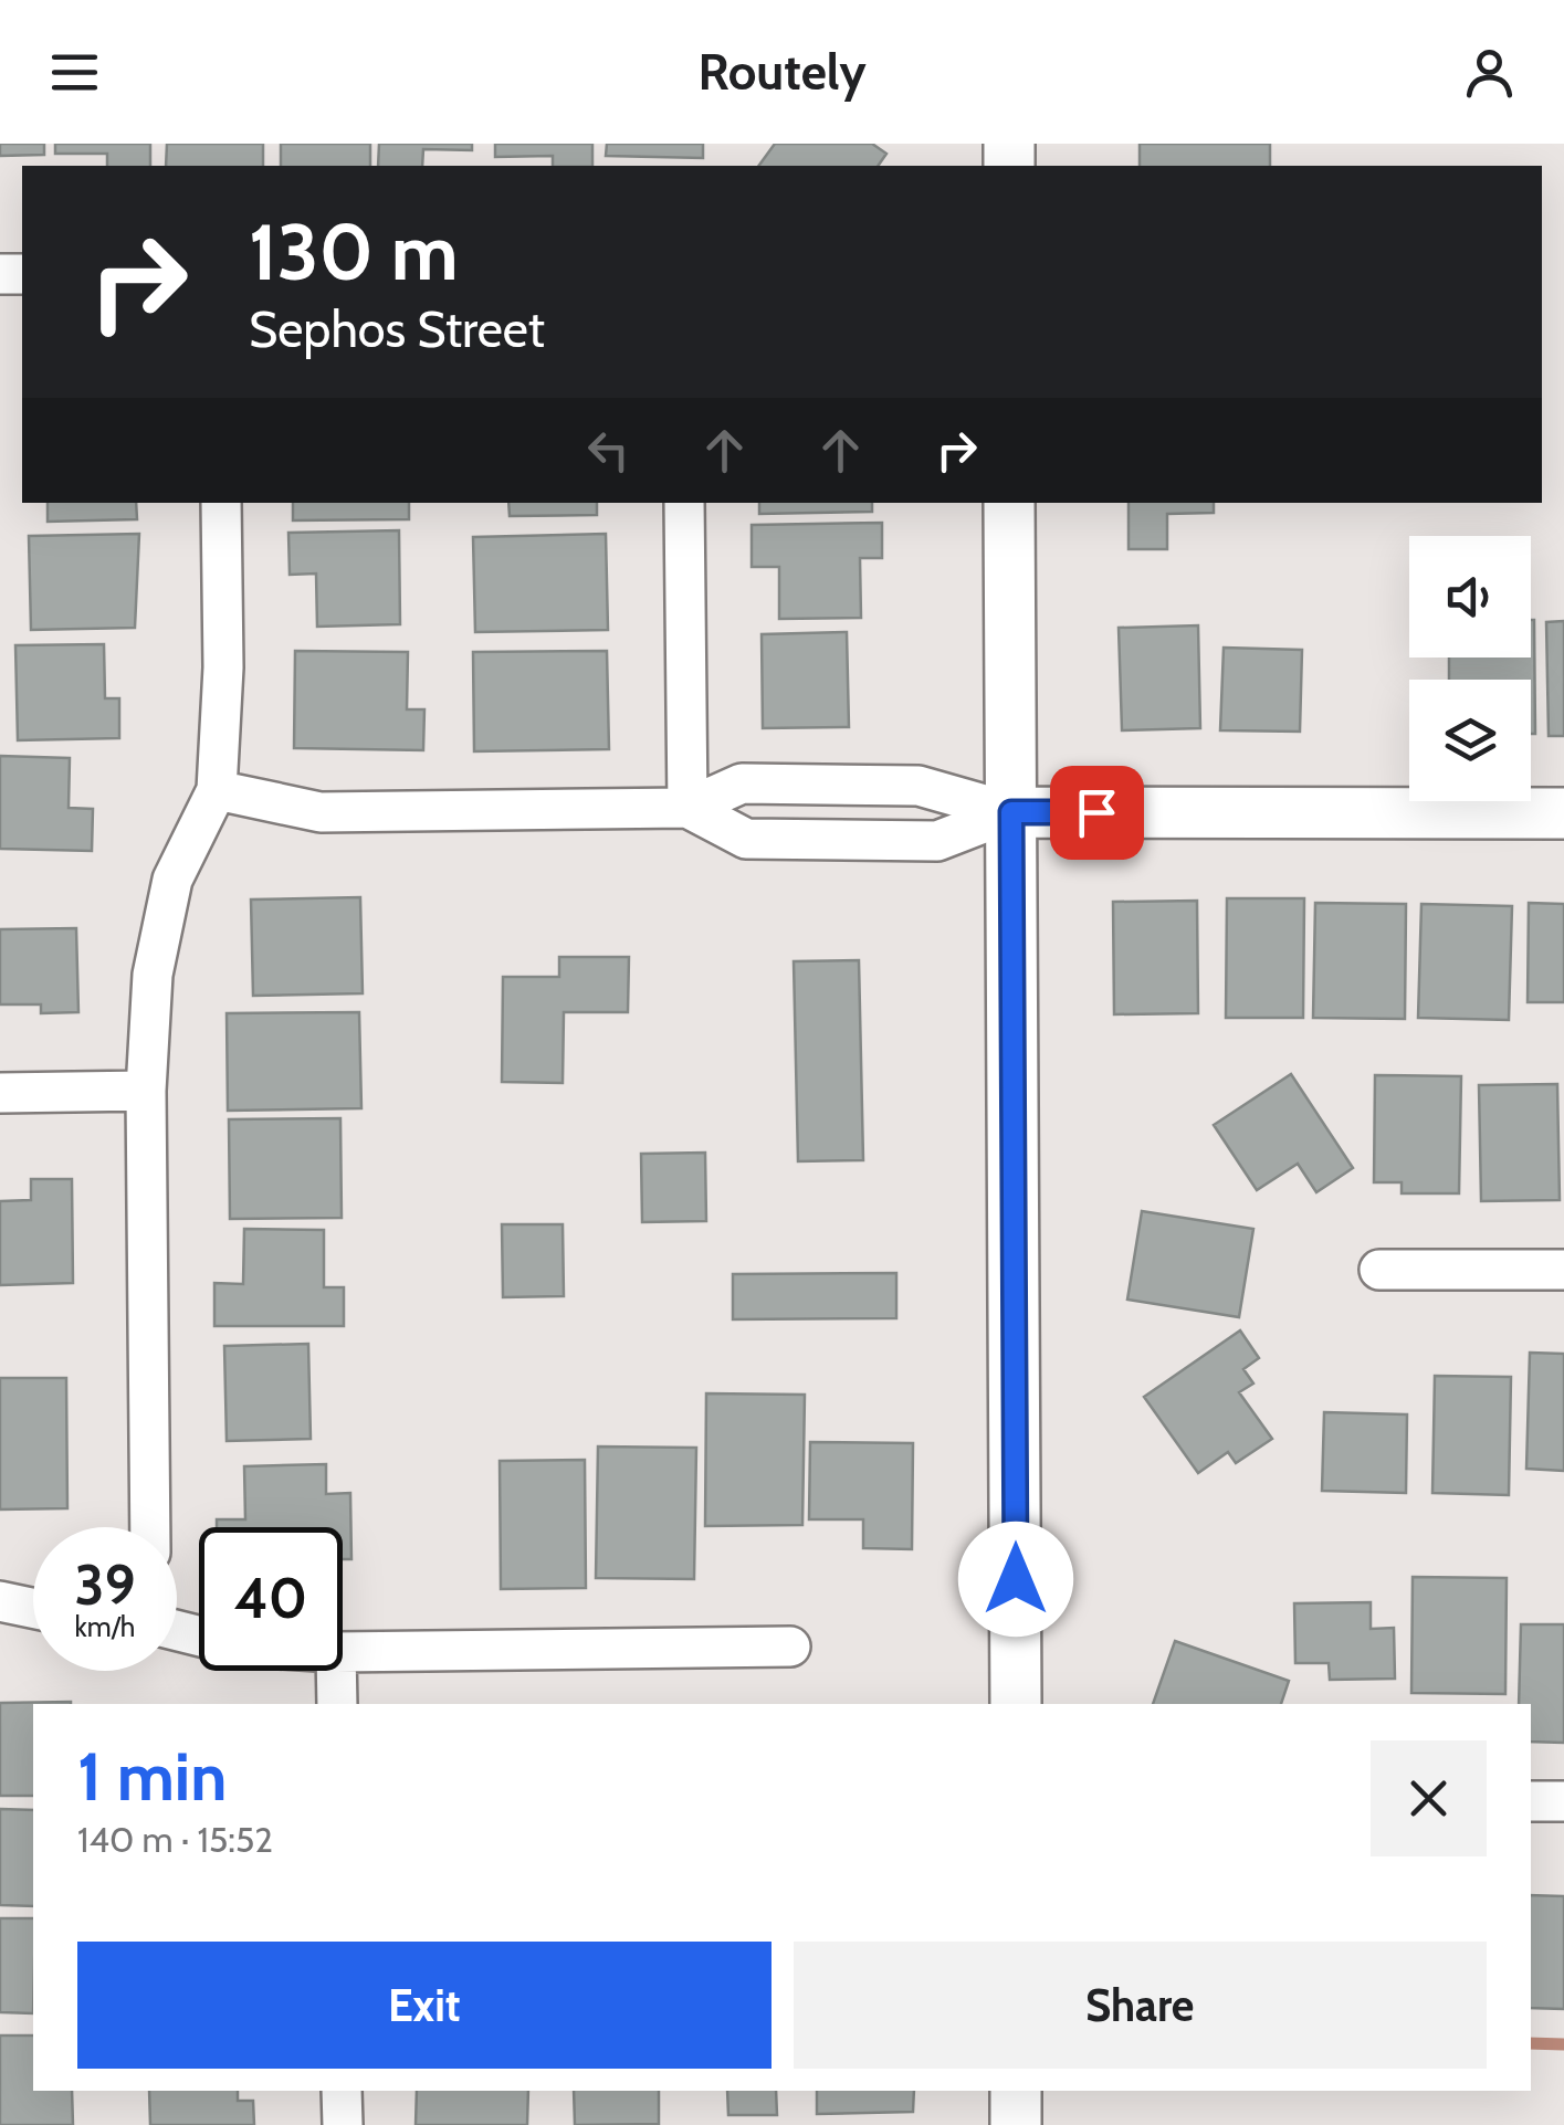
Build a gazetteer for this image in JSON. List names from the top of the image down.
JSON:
{
  "page": {
    "header": "Routely",
    "turn": ["130 m", "Sephos Street"],
    "speed": "39 km/h",
    "limit": "40",
    "heading": ["1 min", "140 m · 15:52"],
    "buttons": ["Exit", "Share"]
  }
}
